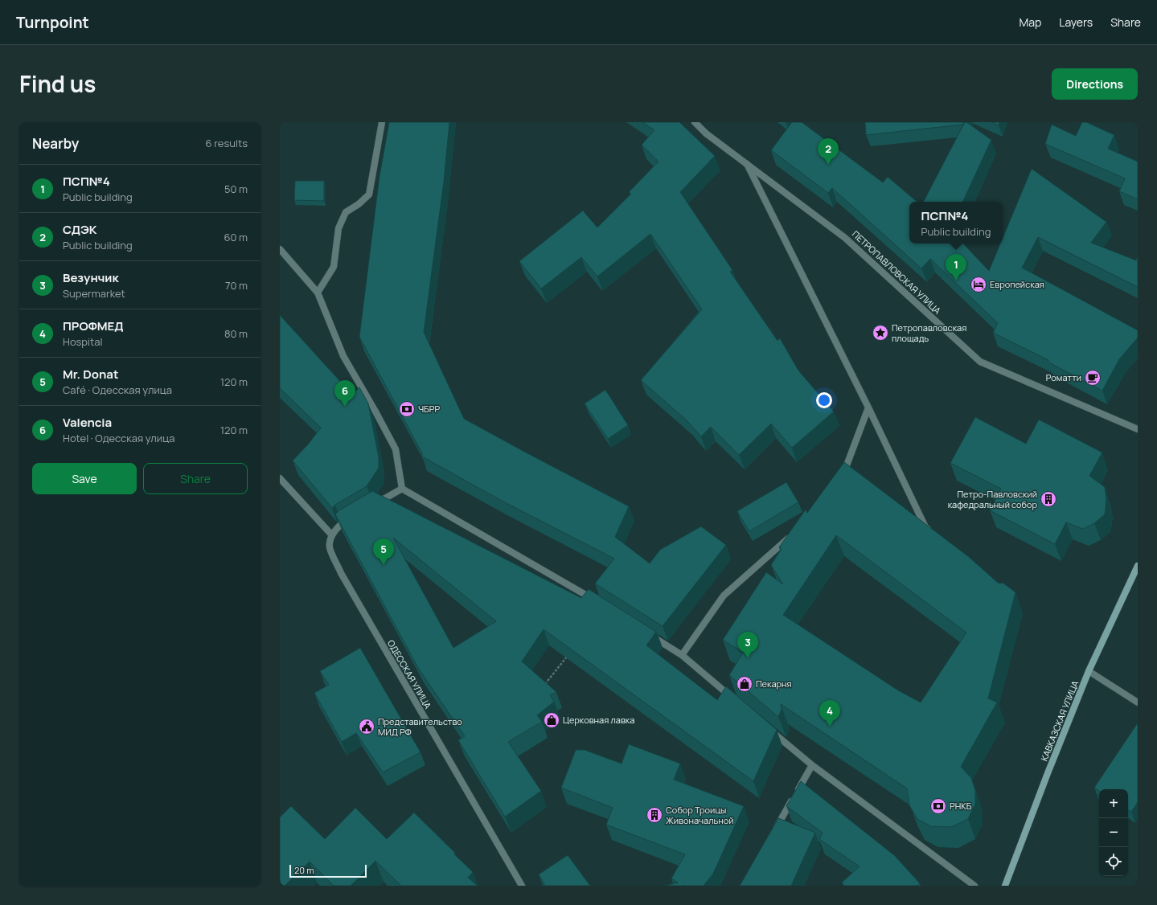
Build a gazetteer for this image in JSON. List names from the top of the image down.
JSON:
{
  "streets": {
    "main road": ["КАВКАЗСКАЯ УЛИЦА"],
    "street": ["ПЕТРОПАВЛОВСКАЯ УЛИЦА", "ОДЕССКАЯ УЛИЦА"]
  },
  "places": {
    "hotel": ["Европейская"],
    "place": ["Петропавловская площадь"],
    "cafe": ["Роматти"],
    "bank": ["ЧБРР", "РНКБ"],
    "building": ["Петро-Павловский кафедральный собор", "Собор Троицы Живоначальной"],
    "shop": ["Пекарня", "Церковная лавка"],
    "public building": ["Представительство МИД РФ"]
  },
  "scale_bar": "20 m",
  "page": {
    "header": "Turnpoint",
    "nav": ["Map", "Layers", "Share"],
    "title": "Find us",
    "buttons": [
      "Directions",
      ["Save", "Share"]
    ],
    "heading": ["Nearby", "6 results"],
    "pins": [
      "2",
      "1",
      "6",
      "5",
      "3",
      "4"
    ],
    "list": [
      {
        "mark": "1",
        "name": "ПСП№4",
        "note": "Public building",
        "value": "50 m"
      },
      {
        "mark": "2",
        "name": "СДЭК",
        "note": "Public building",
        "value": "60 m"
      },
      {
        "mark": "3",
        "name": "Везунчик",
        "note": "Supermarket",
        "value": "70 m"
      },
      {
        "mark": "4",
        "name": "ПРОФМЕД",
        "note": "Hospital",
        "value": "80 m"
      },
      {
        "mark": "5",
        "name": "Mr. Donat",
        "note": "Café · Одесская улица",
        "value": "120 m"
      },
      {
        "mark": "6",
        "name": "Valencia",
        "note": "Hotel · Одесская улица",
        "value": "120 m"
      }
    ],
    "popup": ["ПСП№4", "Public building"],
    "map_buttons": ["+", "−"],
    "scale": "20 m"
  }
}
